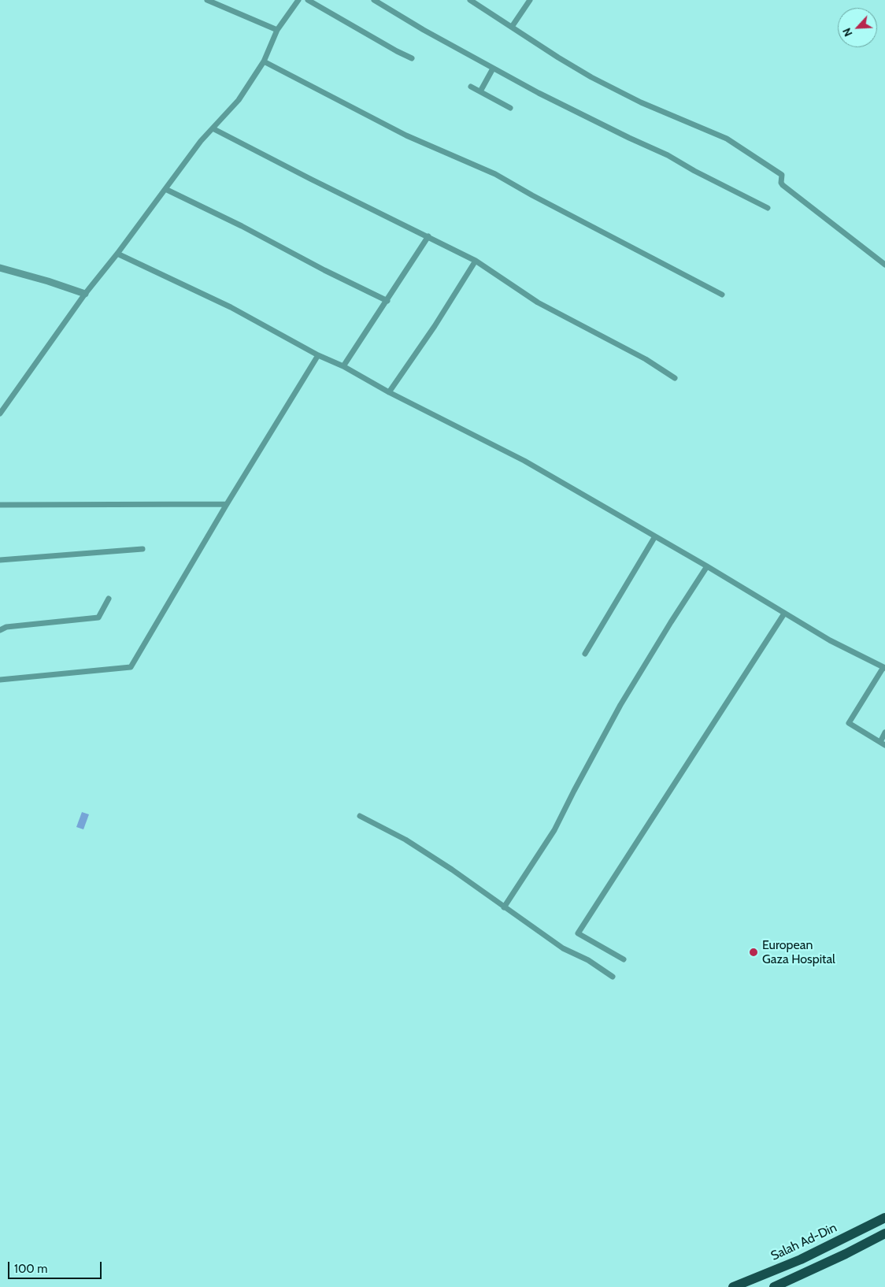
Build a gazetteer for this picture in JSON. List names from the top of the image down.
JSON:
{
  "streets": {
    "highway": ["Salah Ad-Din"]
  },
  "places": ["European Gaza Hospital"],
  "scale_bar": "100 m",
  "north": "bottom left"
}
